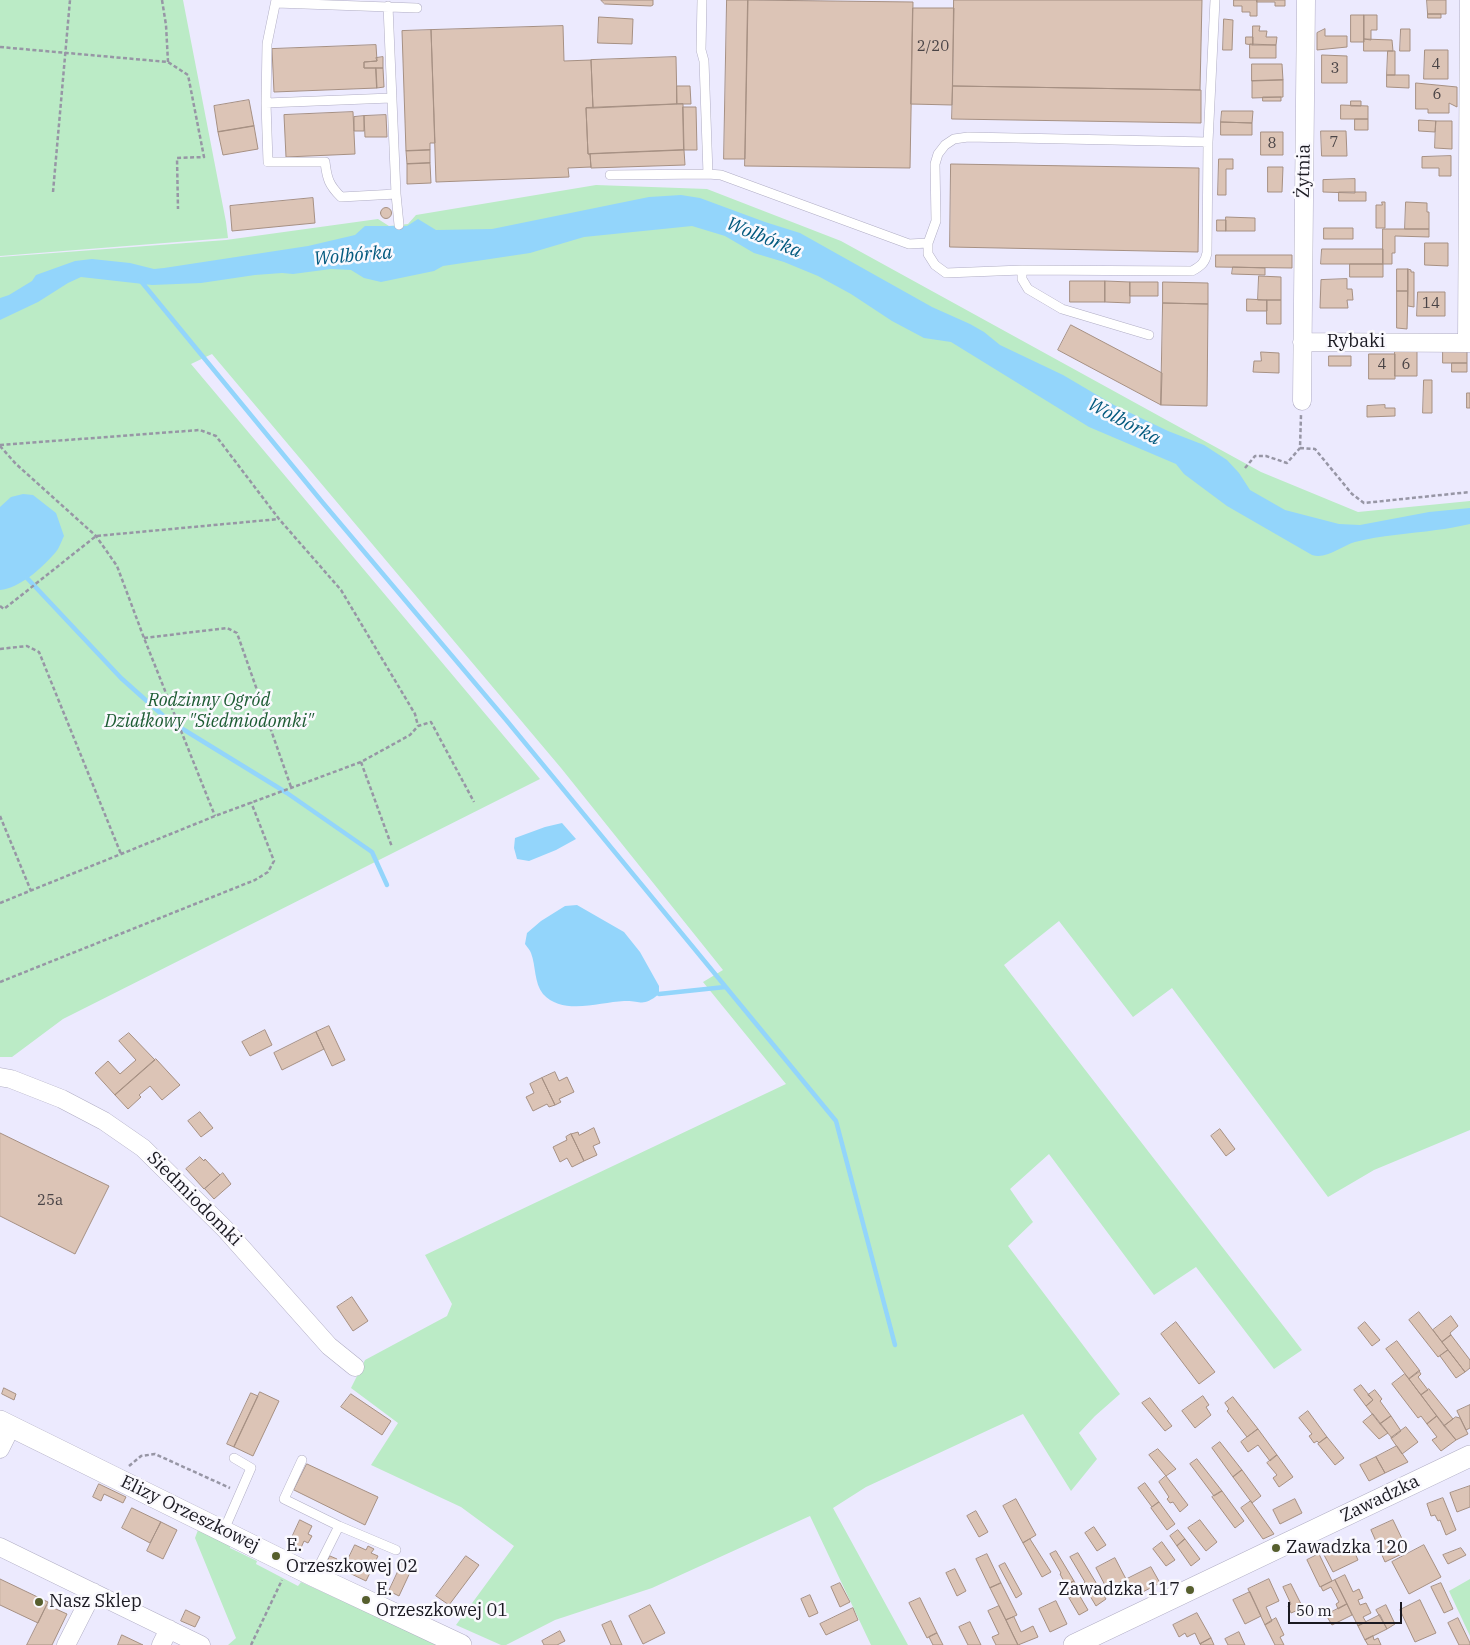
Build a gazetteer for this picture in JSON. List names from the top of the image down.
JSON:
{
  "streets": {
    "street": [
      "Żytnia",
      "Rybaki",
      "Siedmiodomki",
      "Zawadzka",
      "Elizy Orzeszkowej"
    ]
  },
  "crossings": [
    ["Żytnia", "Rybaki"]
  ],
  "water": ["Wolbórka"],
  "parks": ["Rodzinny Ogród Działkowy \"Siedmiodomki\""],
  "places": [
    "Zawadzka 120",
    "E. Orzeszkowej 02",
    "Zawadzka 117",
    "E. Orzeszkowej 01",
    "Nasz Sklep"
  ],
  "house_numbers": [
    "2/20",
    "4",
    "3",
    "6",
    "7",
    "8",
    "14",
    "4",
    "6",
    "25a"
  ],
  "scale_bar": "50 m"
}
